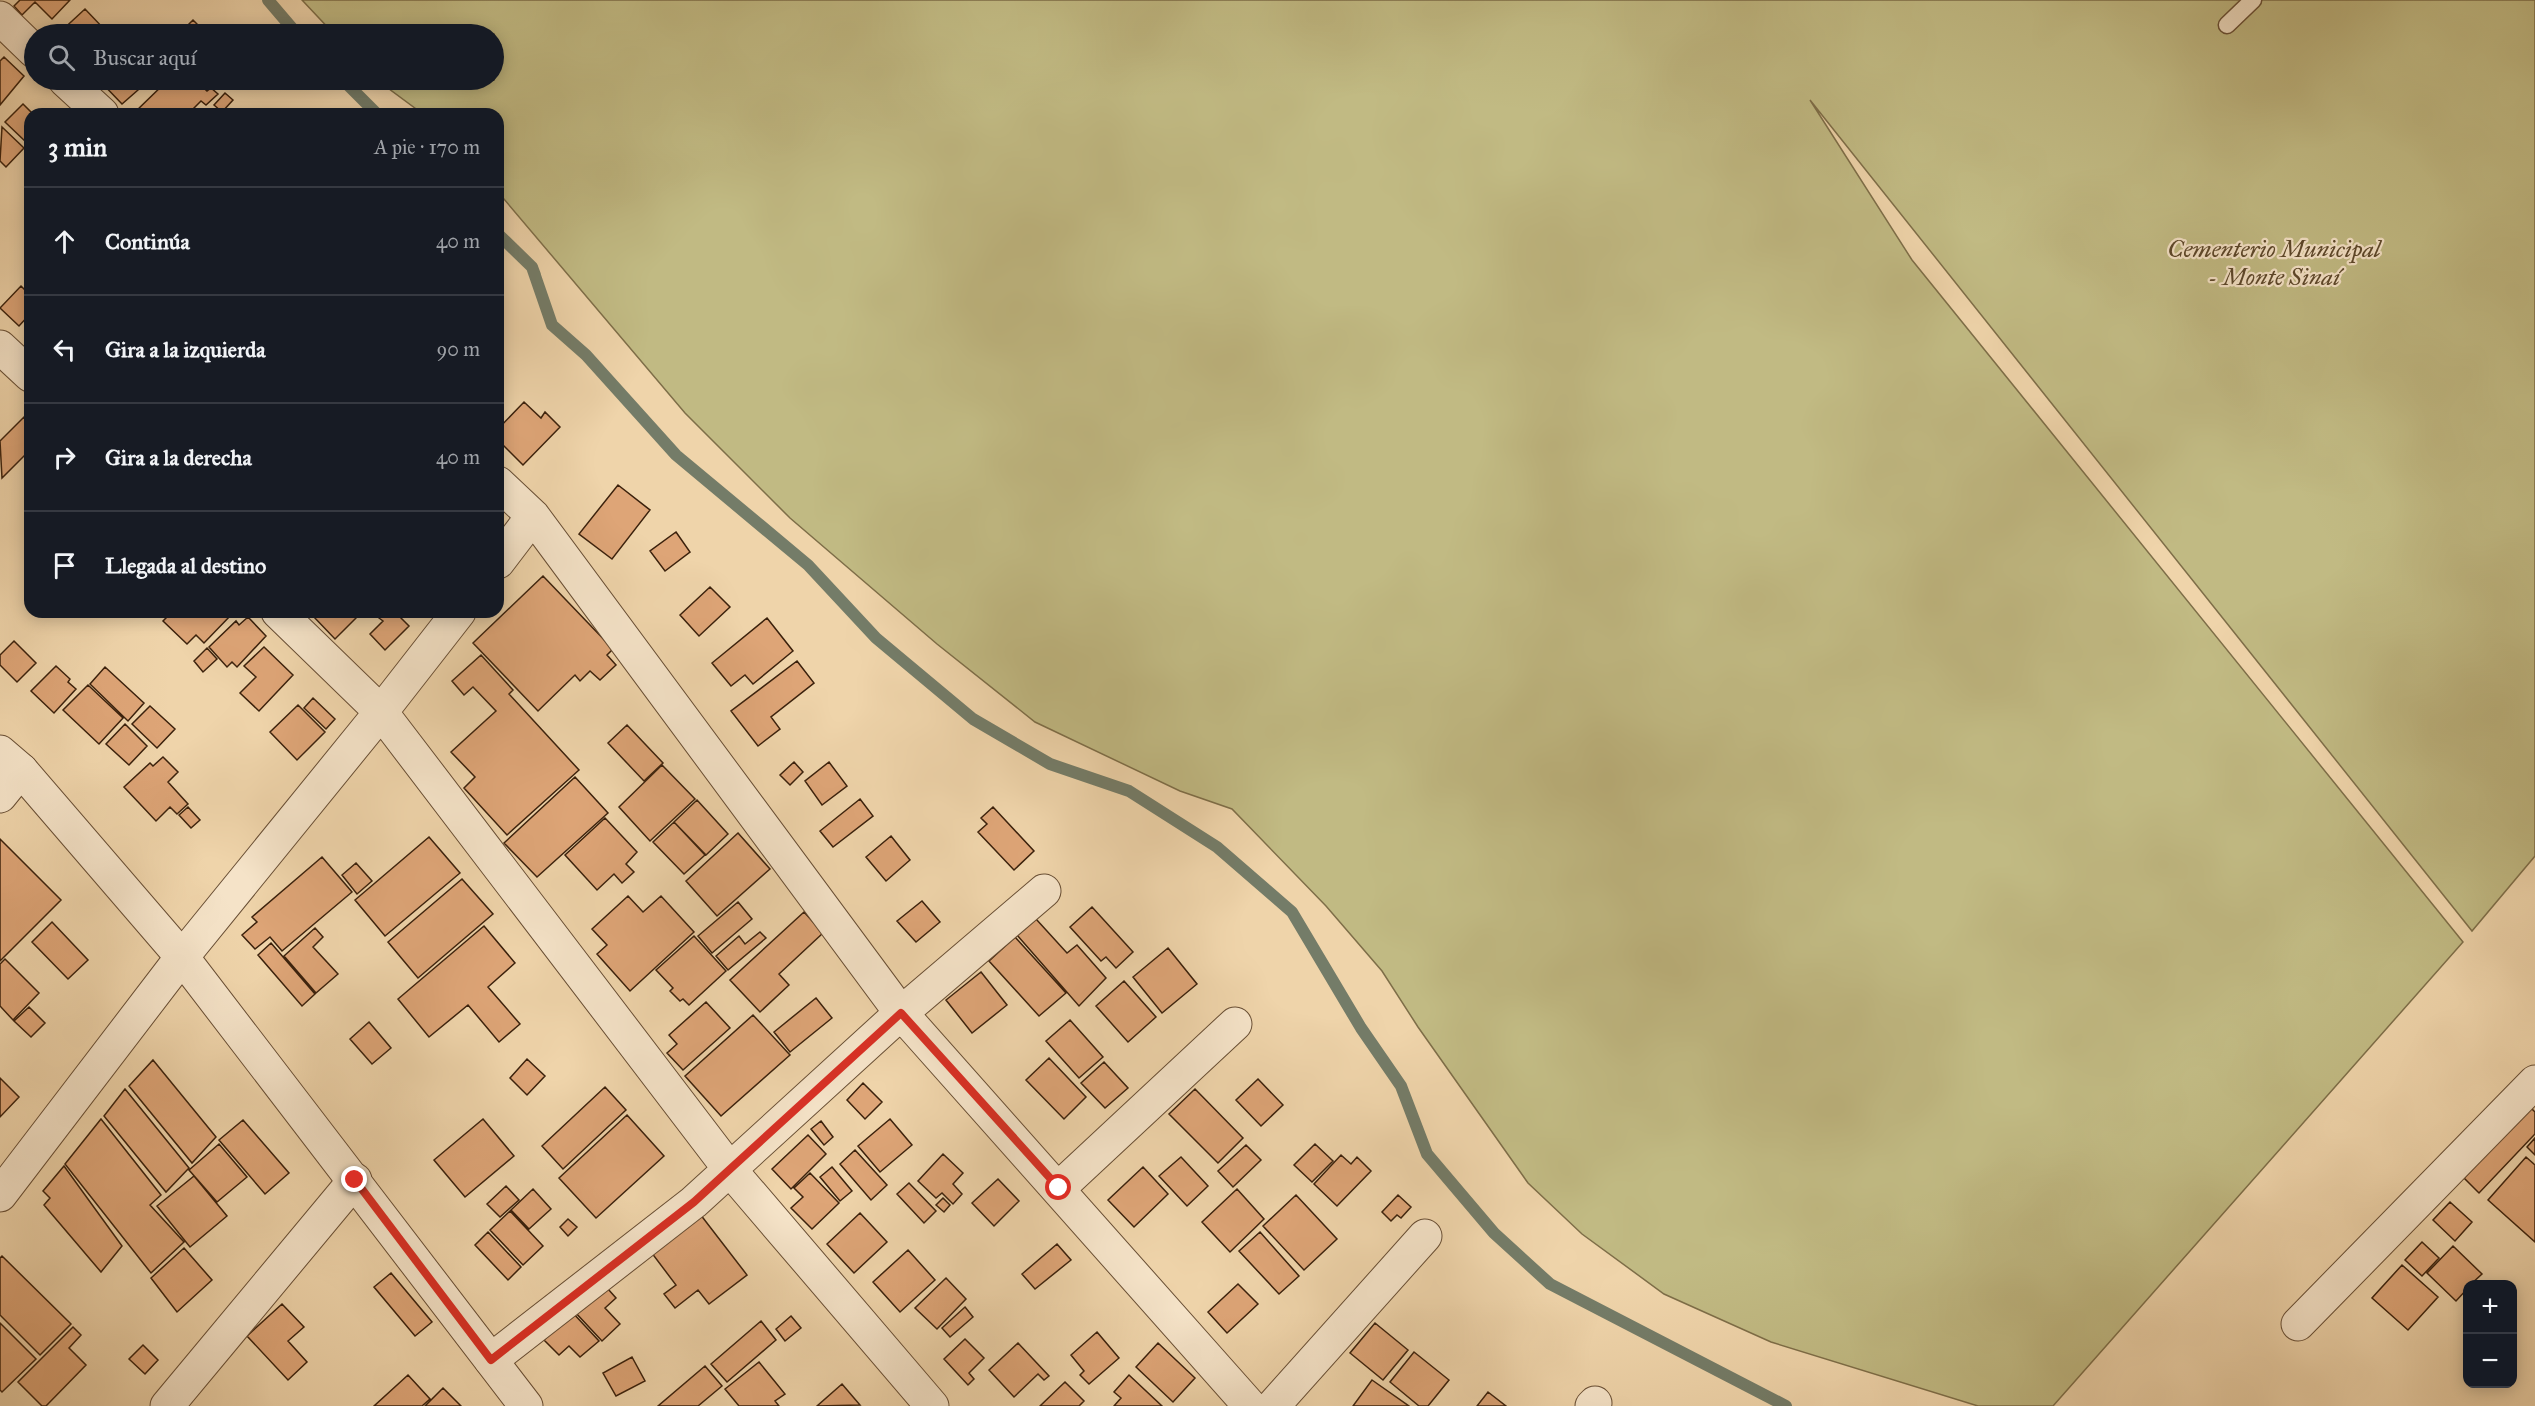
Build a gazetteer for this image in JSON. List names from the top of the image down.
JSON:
{
  "parks": ["Cementerio Municipal - Monte Sinaí"],
  "page": {
    "search": "Buscar aquí",
    "heading": ["3 min", "A pie · 170 m"],
    "list": [
      ["Continúa", "40 m"],
      ["Gira a la izquierda", "90 m"],
      ["Gira a la derecha", "40 m"],
      "Llegada al destino"
    ],
    "map_buttons": ["+", "−"]
  }
}
